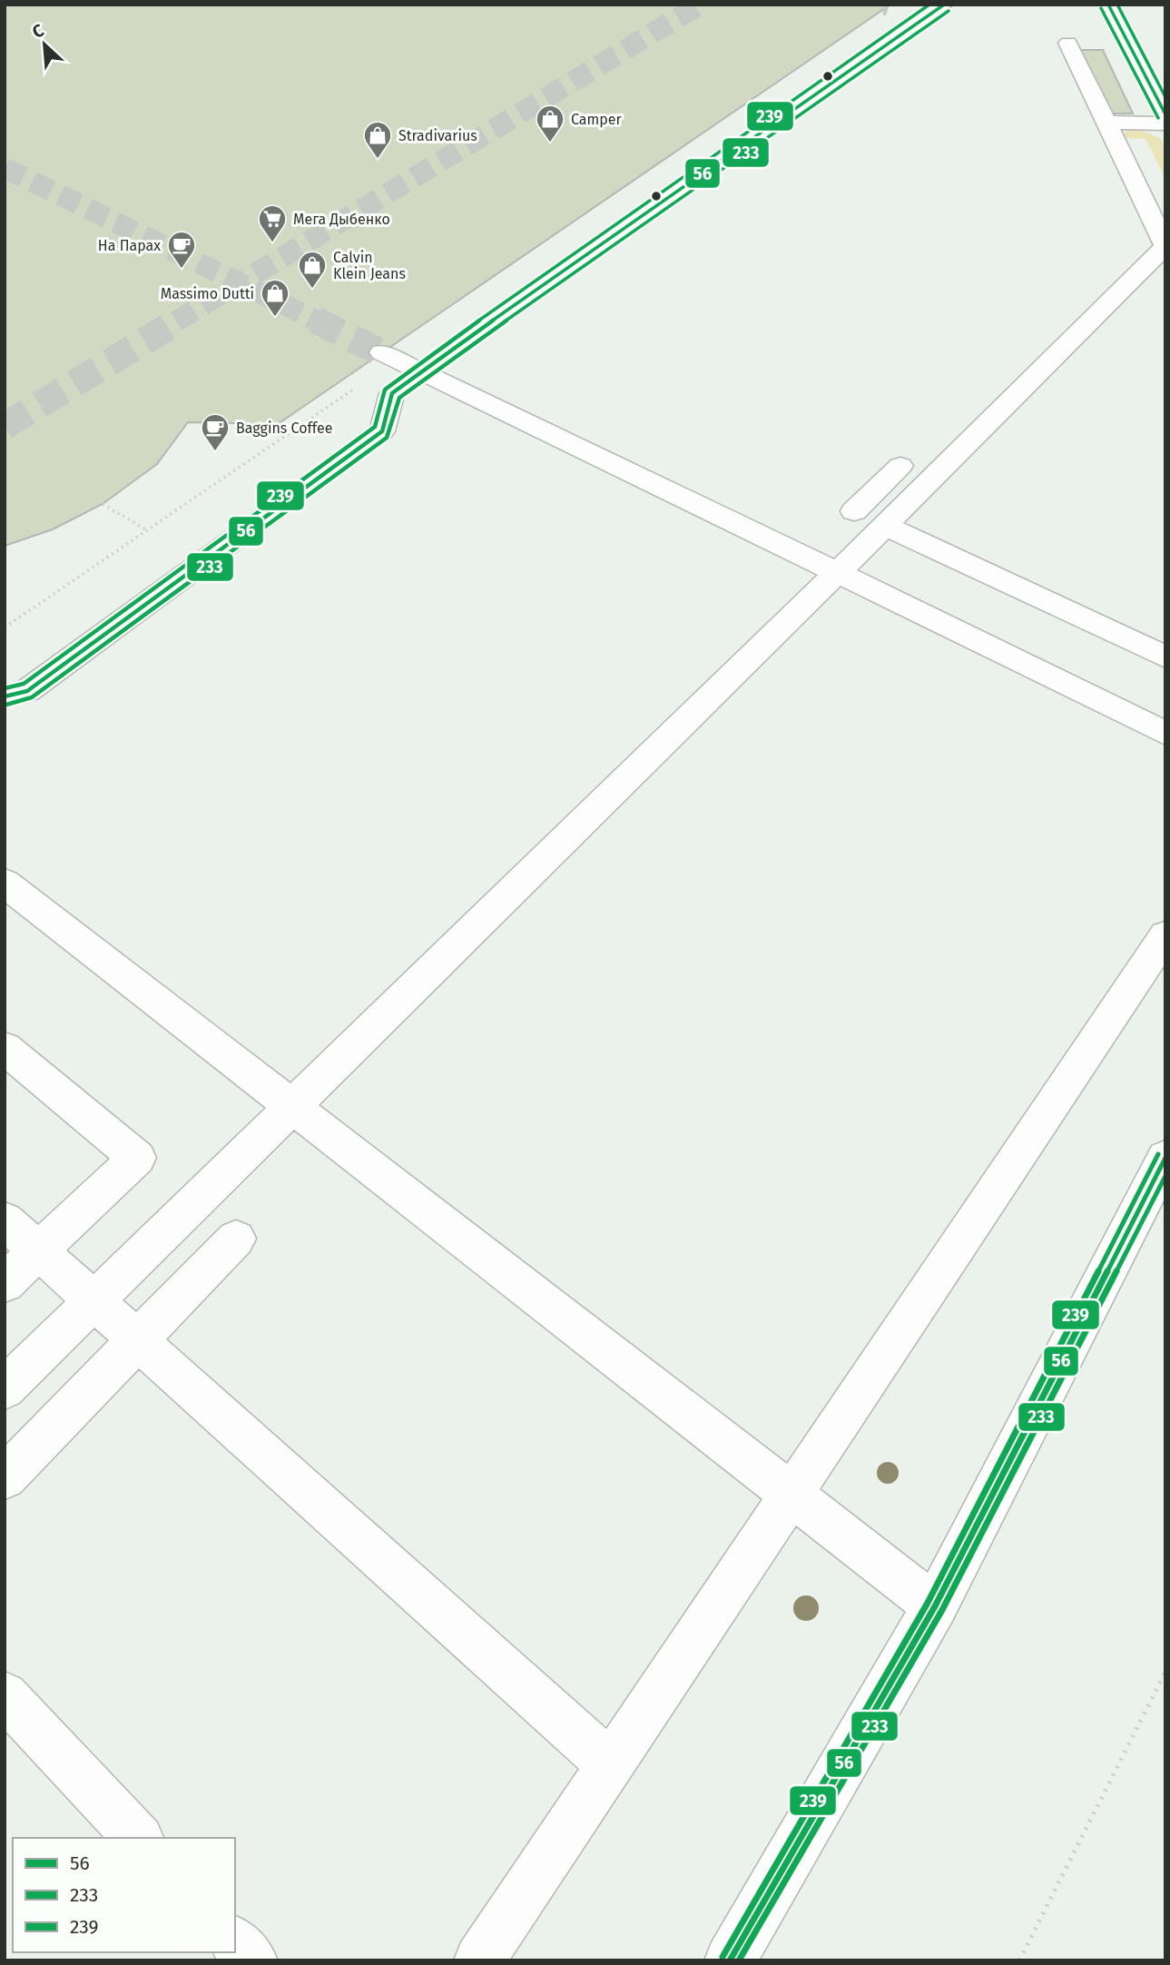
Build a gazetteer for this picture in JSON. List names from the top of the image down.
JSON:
{
  "places": {
    "shop": [
      "Camper",
      "Stradivarius",
      "Calvin Klein Jeans",
      "Massimo Dutti"
    ],
    "supermarket": ["Мега Дыбенко"],
    "cafe": ["На Парах", "Baggins Coffee"]
  },
  "lines": ["transit line 56", "transit line 239", "transit line 233"],
  "legend": ["56", "233", "239"],
  "north": "top left"
}
